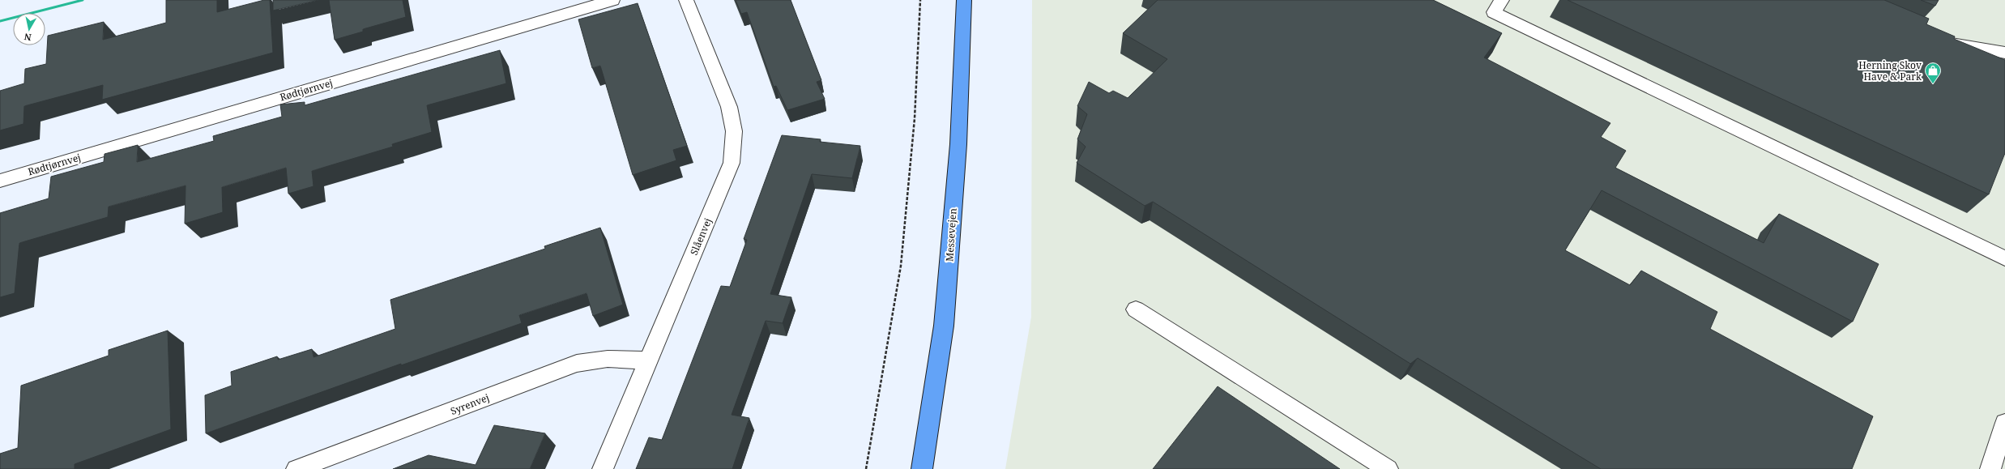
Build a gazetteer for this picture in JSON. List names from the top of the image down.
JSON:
{
  "streets": {
    "main road": ["Messevejen"],
    "street": ["Rødtjørnvej", "Slåenvej", "Syrenvej"]
  },
  "crossings": [
    ["Slåenvej", "Syrenvej"]
  ],
  "places": {
    "shop": ["Herning Skov Have & Park"]
  },
  "north": "bottom"
}
